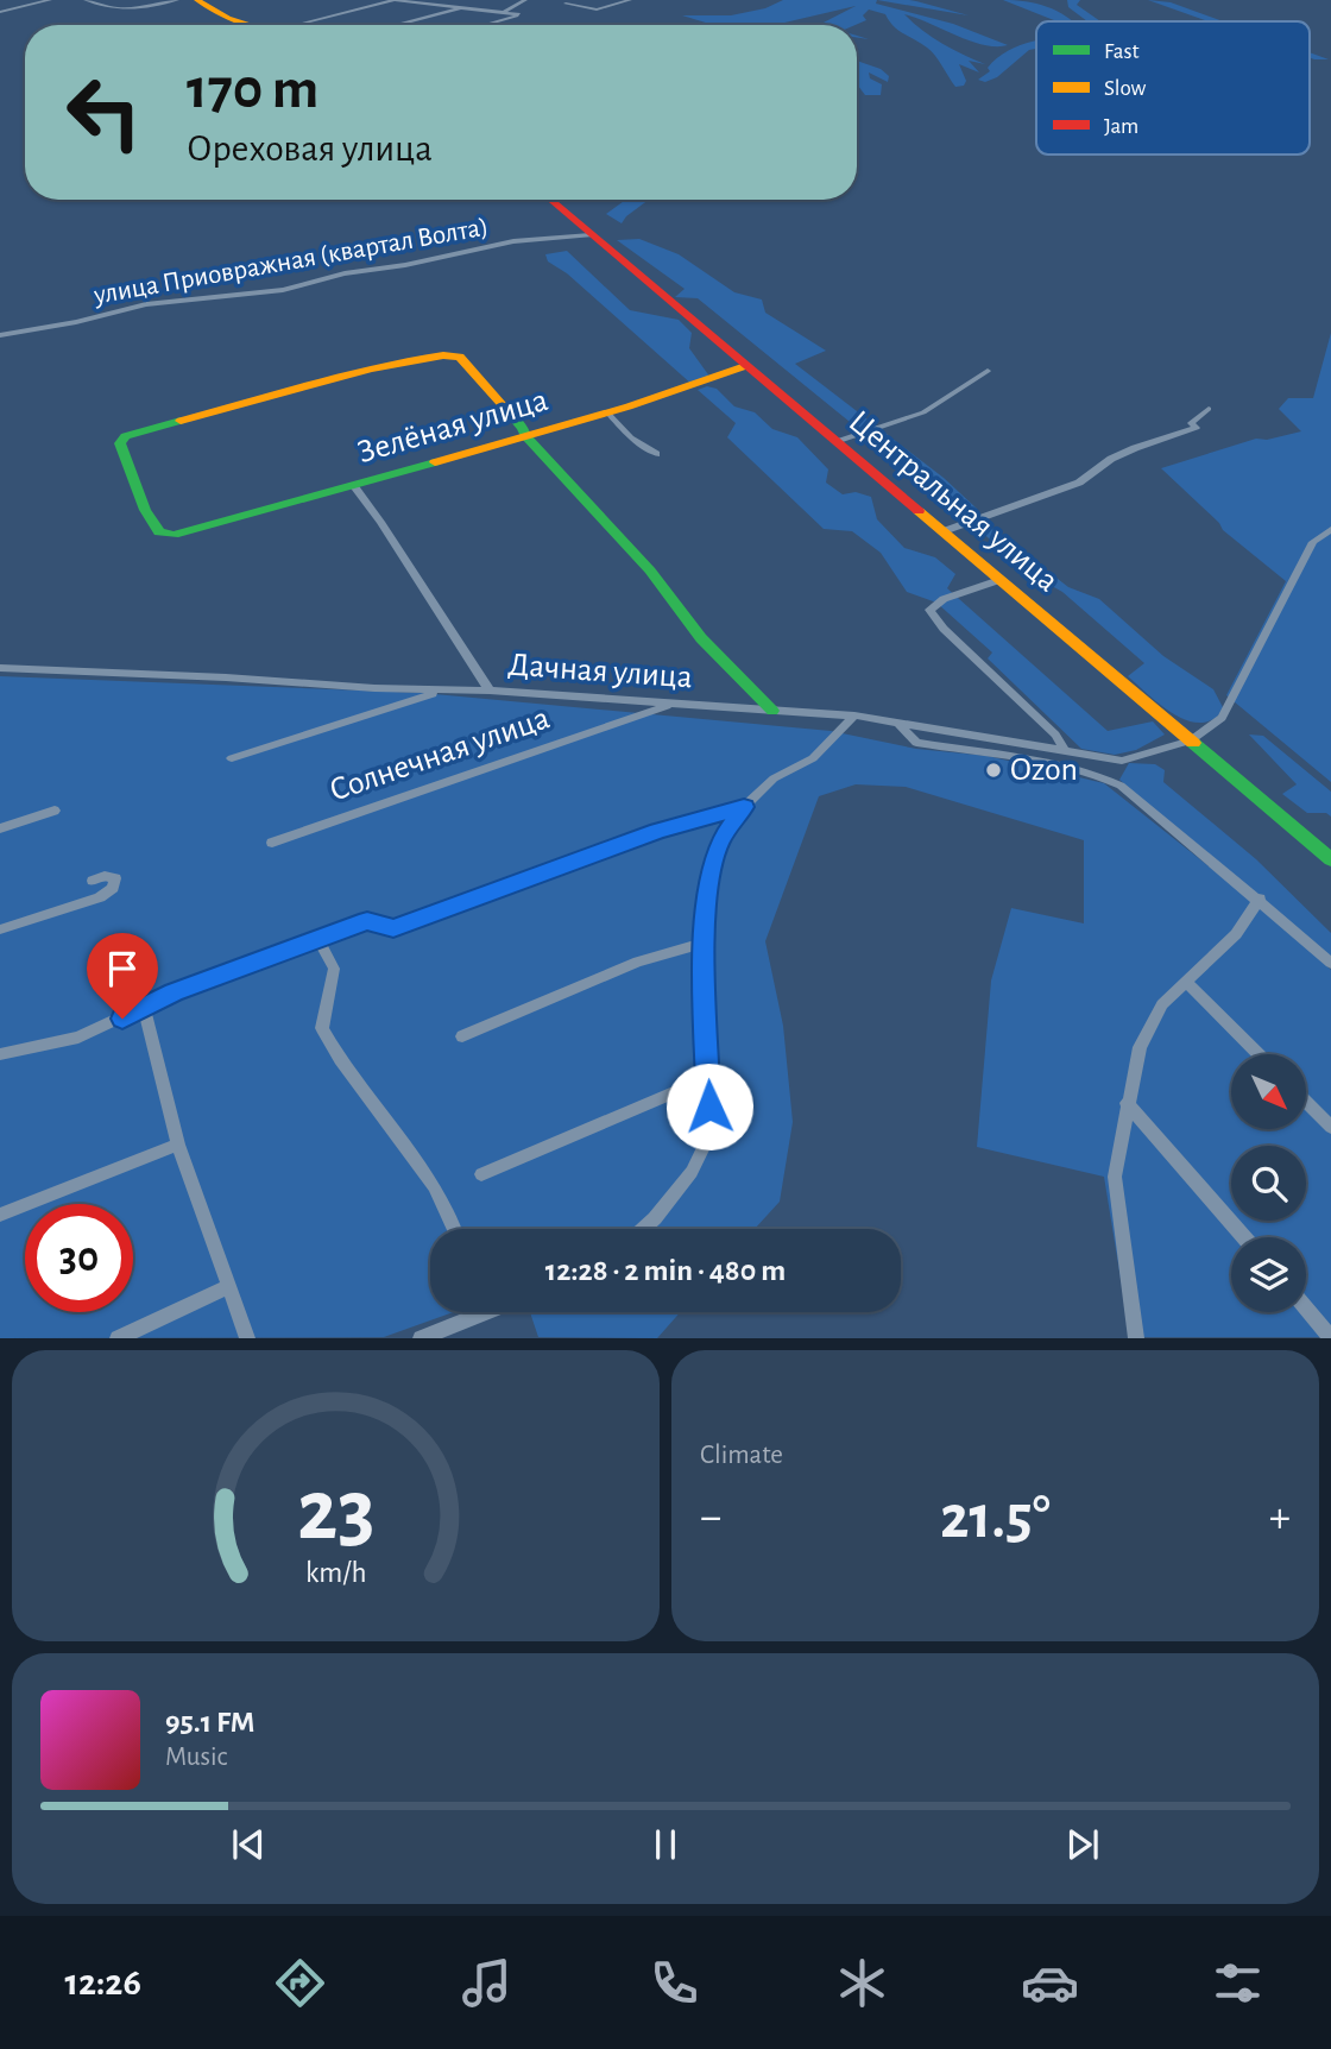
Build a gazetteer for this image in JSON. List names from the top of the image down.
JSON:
{
  "streets": {
    "street": [
      "улица Приовражная (квартал Волта)",
      "Зелёная улица",
      "Центральная улица",
      "Дачная улица",
      "Солнечная улица"
    ]
  },
  "crossings": [
    ["улица Приовражная (квартал Волта)", "Центральная улица"],
    ["Зелёная улица", "Центральная улица"],
    ["Центральная улица", "Дачная улица"],
    ["Дачная улица", "Солнечная улица"]
  ],
  "places": ["Ozon"],
  "legend": ["Fast", "Slow", "Jam"],
  "north": "bottom right",
  "page": {
    "turn": ["170 m", "Ореховая улица"],
    "limit": "30",
    "trip": "12:28 · 2 min · 480 m",
    "tile": "Climate",
    "heat": ["−", "21.5°", "+"],
    "song": ["95.1 FM", "Music"],
    "tabs": "12:26",
    "gauge": ["23", "km/h"]
  }
}
